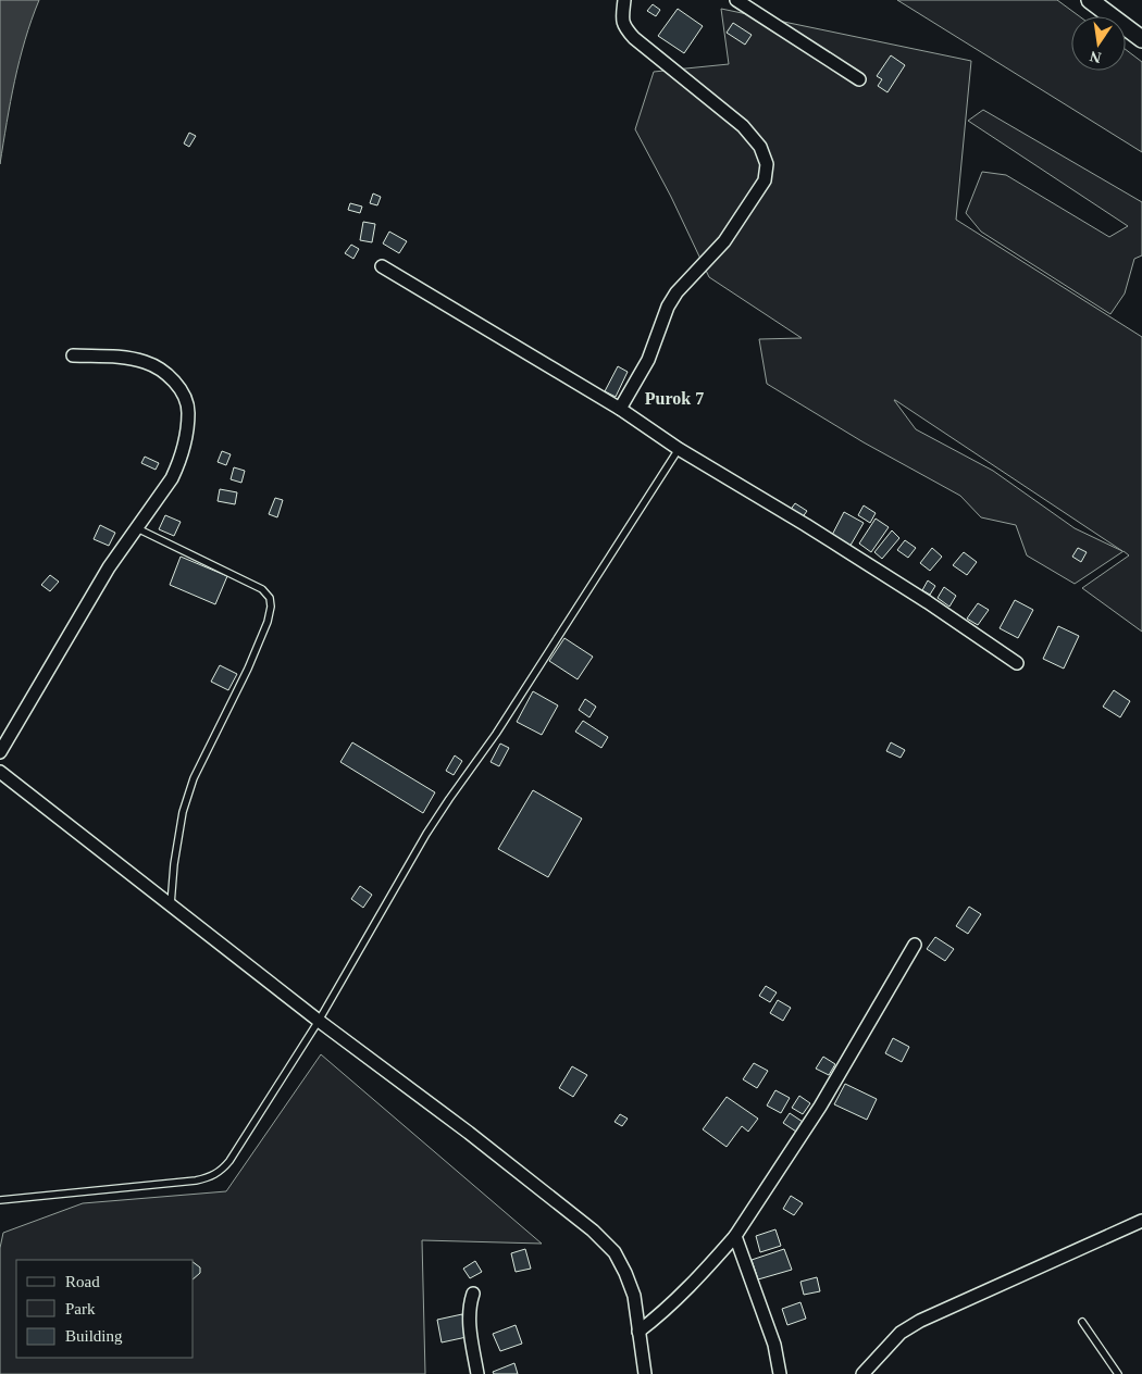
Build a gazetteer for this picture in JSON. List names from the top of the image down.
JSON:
{
  "districts": ["Purok 7"],
  "legend": ["Road", "Park", "Building"],
  "north": "bottom"
}
